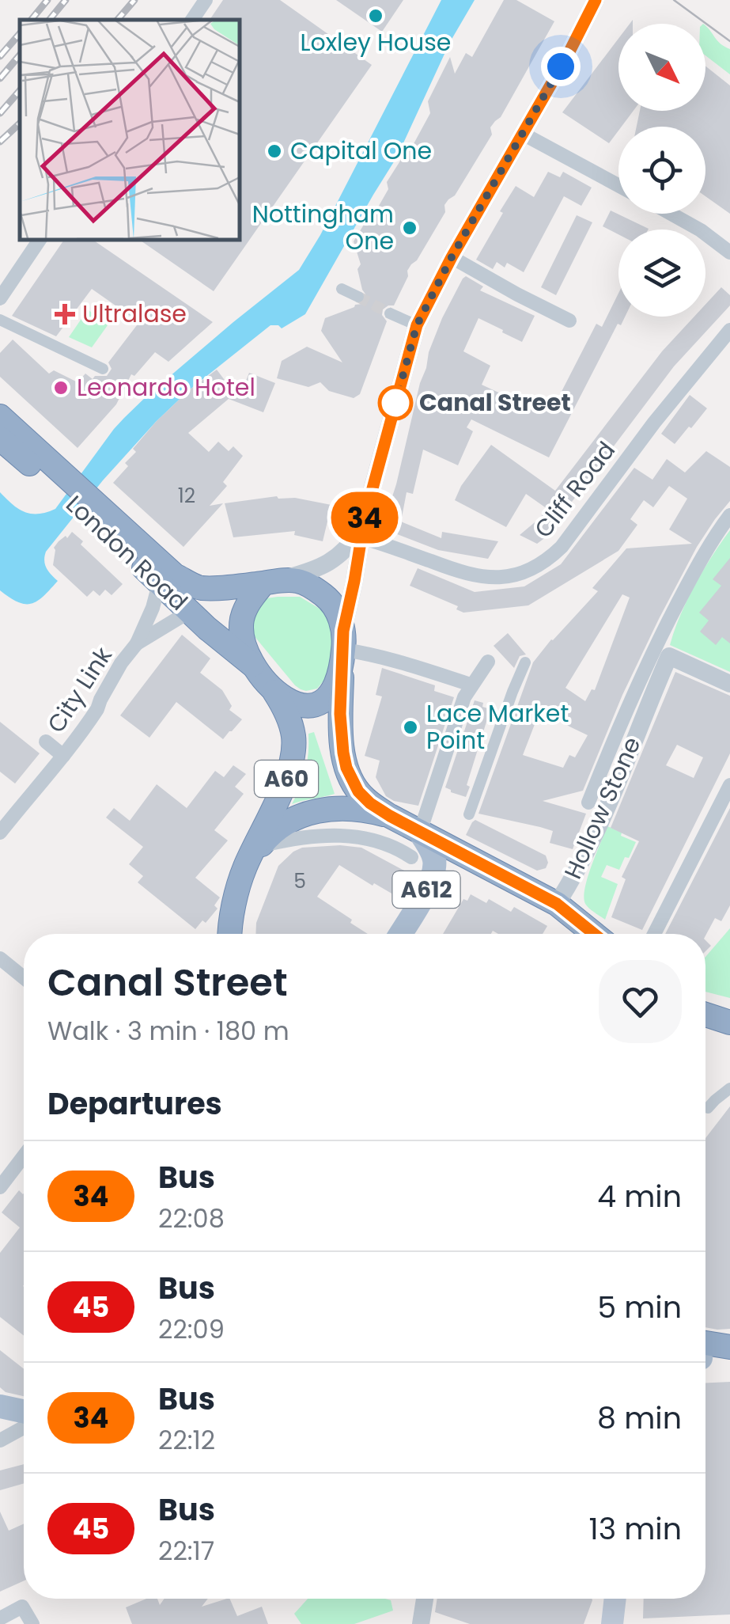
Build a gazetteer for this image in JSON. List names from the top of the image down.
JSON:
{
  "streets": {
    "highway": ["London Road", "A60", "Hollow Stone"],
    "main road": ["A612"],
    "street": ["Cliff Road", "City Link"]
  },
  "crossings": [
    ["London Road", "City Link"],
    ["London Road", "A60"],
    ["A60", "Hollow Stone"],
    ["A60", "A612"],
    ["Hollow Stone", "A612"]
  ],
  "places": {
    "other": [
      "Loxley House",
      "Capital One",
      "Nottingham One",
      "Leonardo Hotel",
      "Canal Street",
      "Lace Market Point"
    ],
    "health": ["Ultralase"]
  },
  "lines": ["bus line 34"],
  "house_numbers": ["12", "5"],
  "north": "bottom right",
  "page": {
    "on_map": "34",
    "heading": [
      ["Canal Street", "Walk · 3 min · 180 m"],
      "Departures"
    ],
    "list": [
      {
        "mark": "34",
        "name": "Bus",
        "note": "22:08",
        "value": "4 min"
      },
      {
        "mark": "45",
        "name": "Bus",
        "note": "22:09",
        "value": "5 min"
      },
      {
        "mark": "34",
        "name": "Bus",
        "note": "22:12",
        "value": "8 min"
      },
      {
        "mark": "45",
        "name": "Bus",
        "note": "22:17",
        "value": "13 min"
      }
    ]
  }
}
